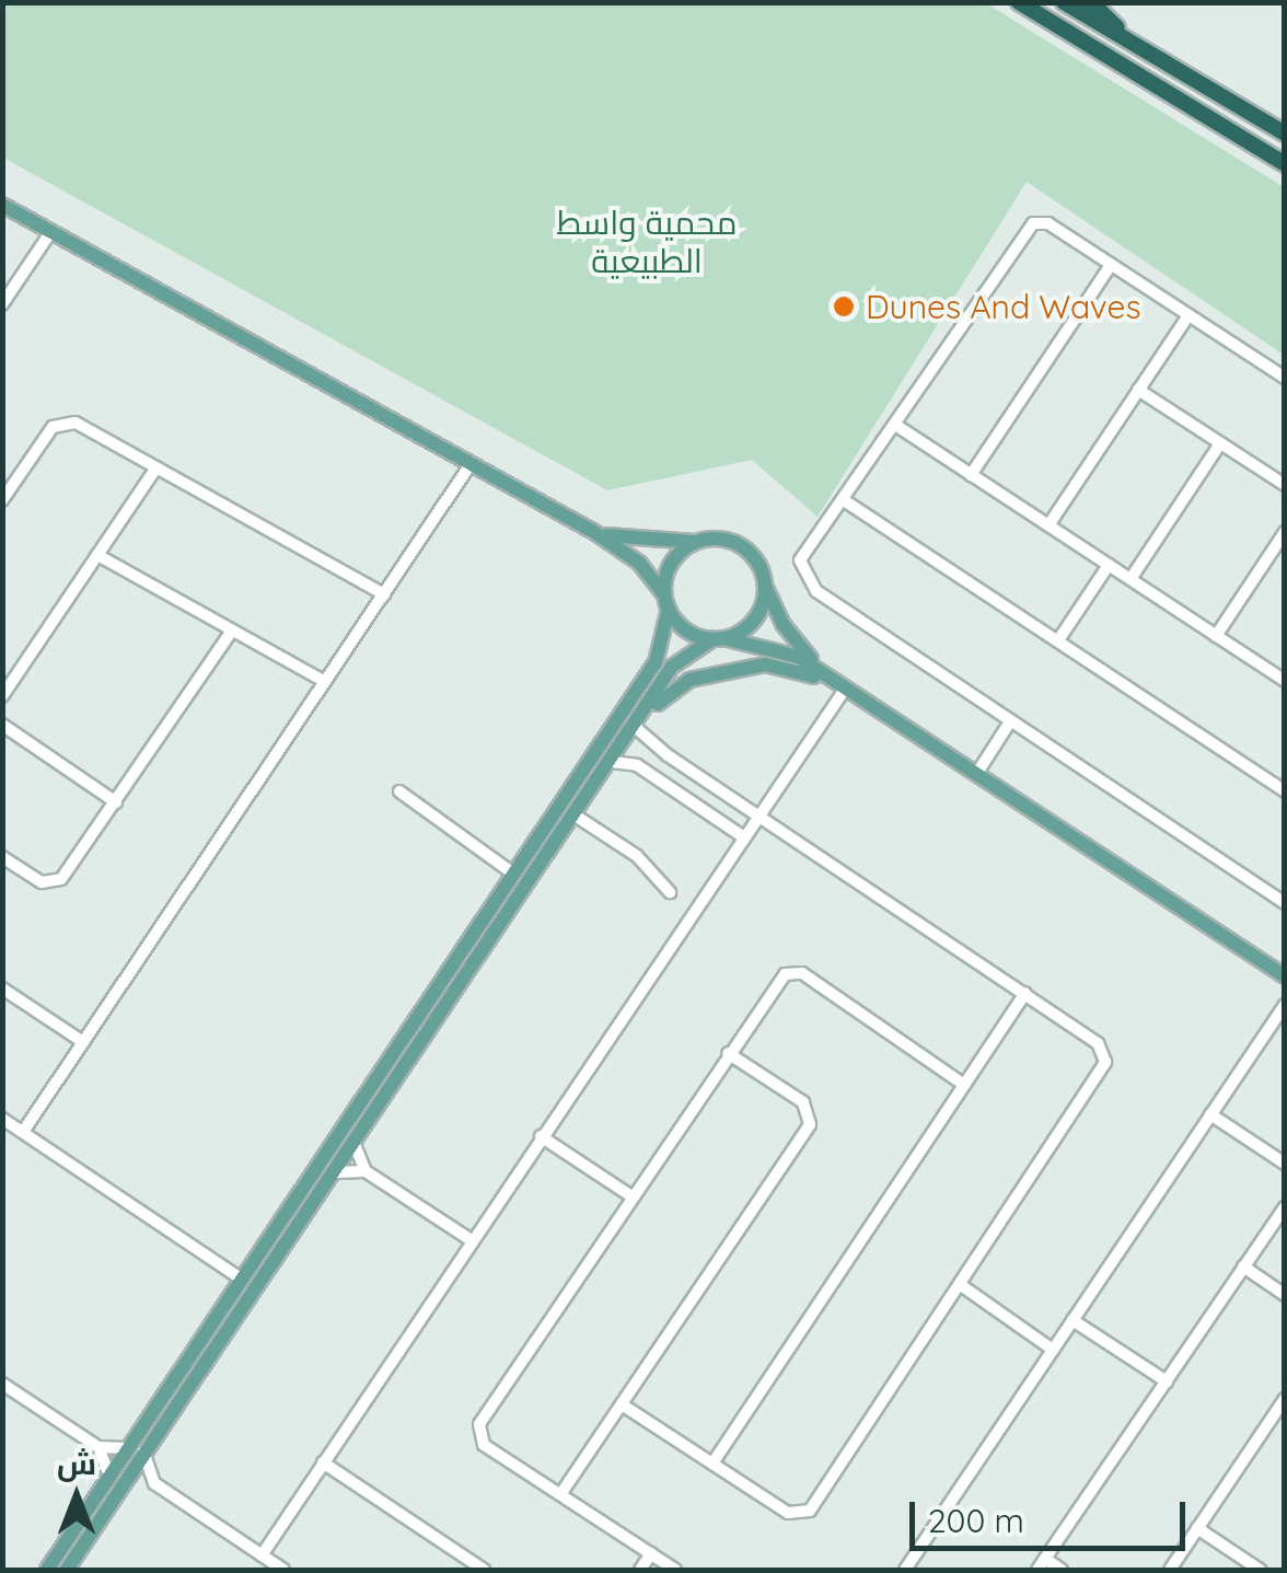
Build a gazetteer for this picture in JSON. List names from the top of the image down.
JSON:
{
  "parks": ["محمية واسط الطبيعية"],
  "places": ["Dunes And Waves"],
  "scale_bar": "200 m",
  "north": "top"
}
